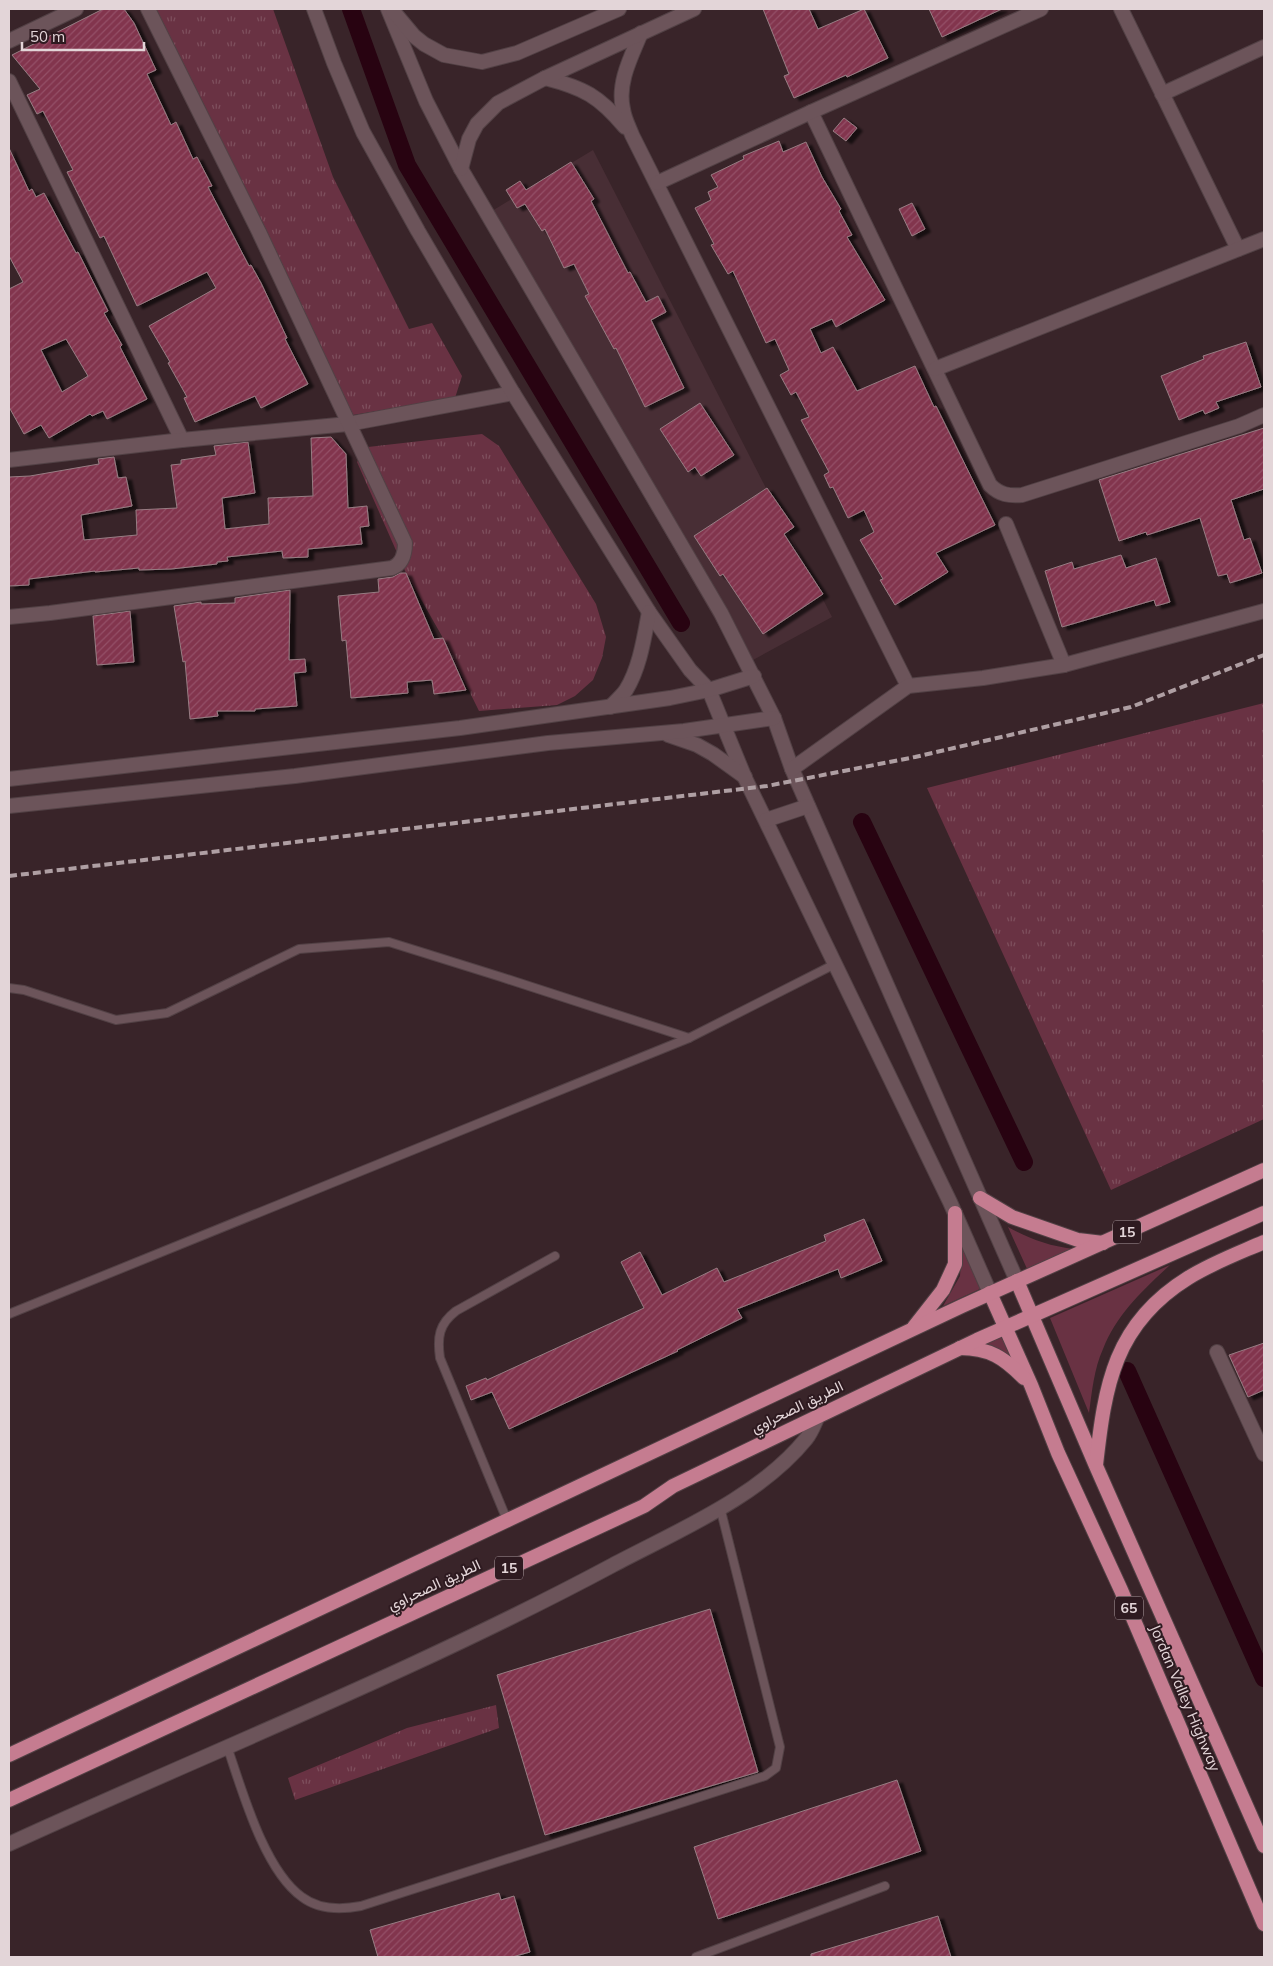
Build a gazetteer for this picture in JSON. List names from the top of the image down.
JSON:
{
  "streets": {
    "highway": [
      "15",
      "الطريق الصحراوي",
      "65",
      "Jordan Valley Highway"
    ]
  },
  "crossings": [
    ["15", "الطريق الصحراوي"],
    ["15", "Jordan Valley Highway"],
    ["الطريق الصحراوي", "Jordan Valley Highway"]
  ],
  "scale_bar": "50 m"
}
